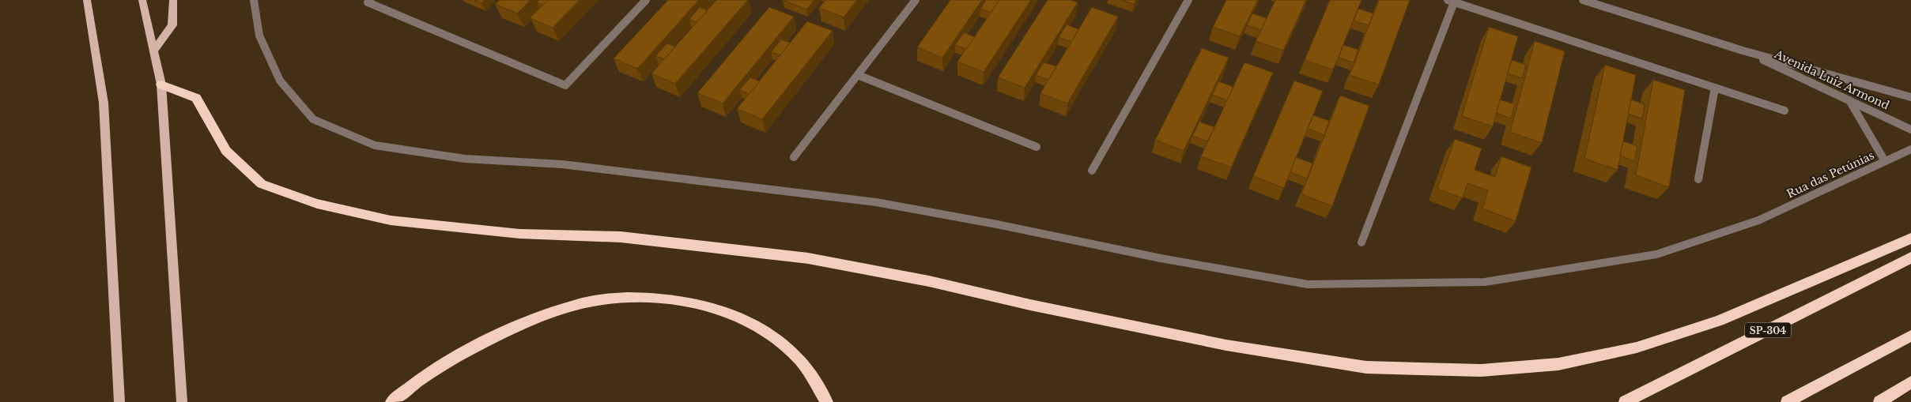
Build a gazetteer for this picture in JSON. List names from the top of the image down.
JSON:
{
  "streets": {
    "highway": ["SP-304"],
    "street": ["Avenida Luiz Armond", "Rua das Petúnias"]
  }
}
